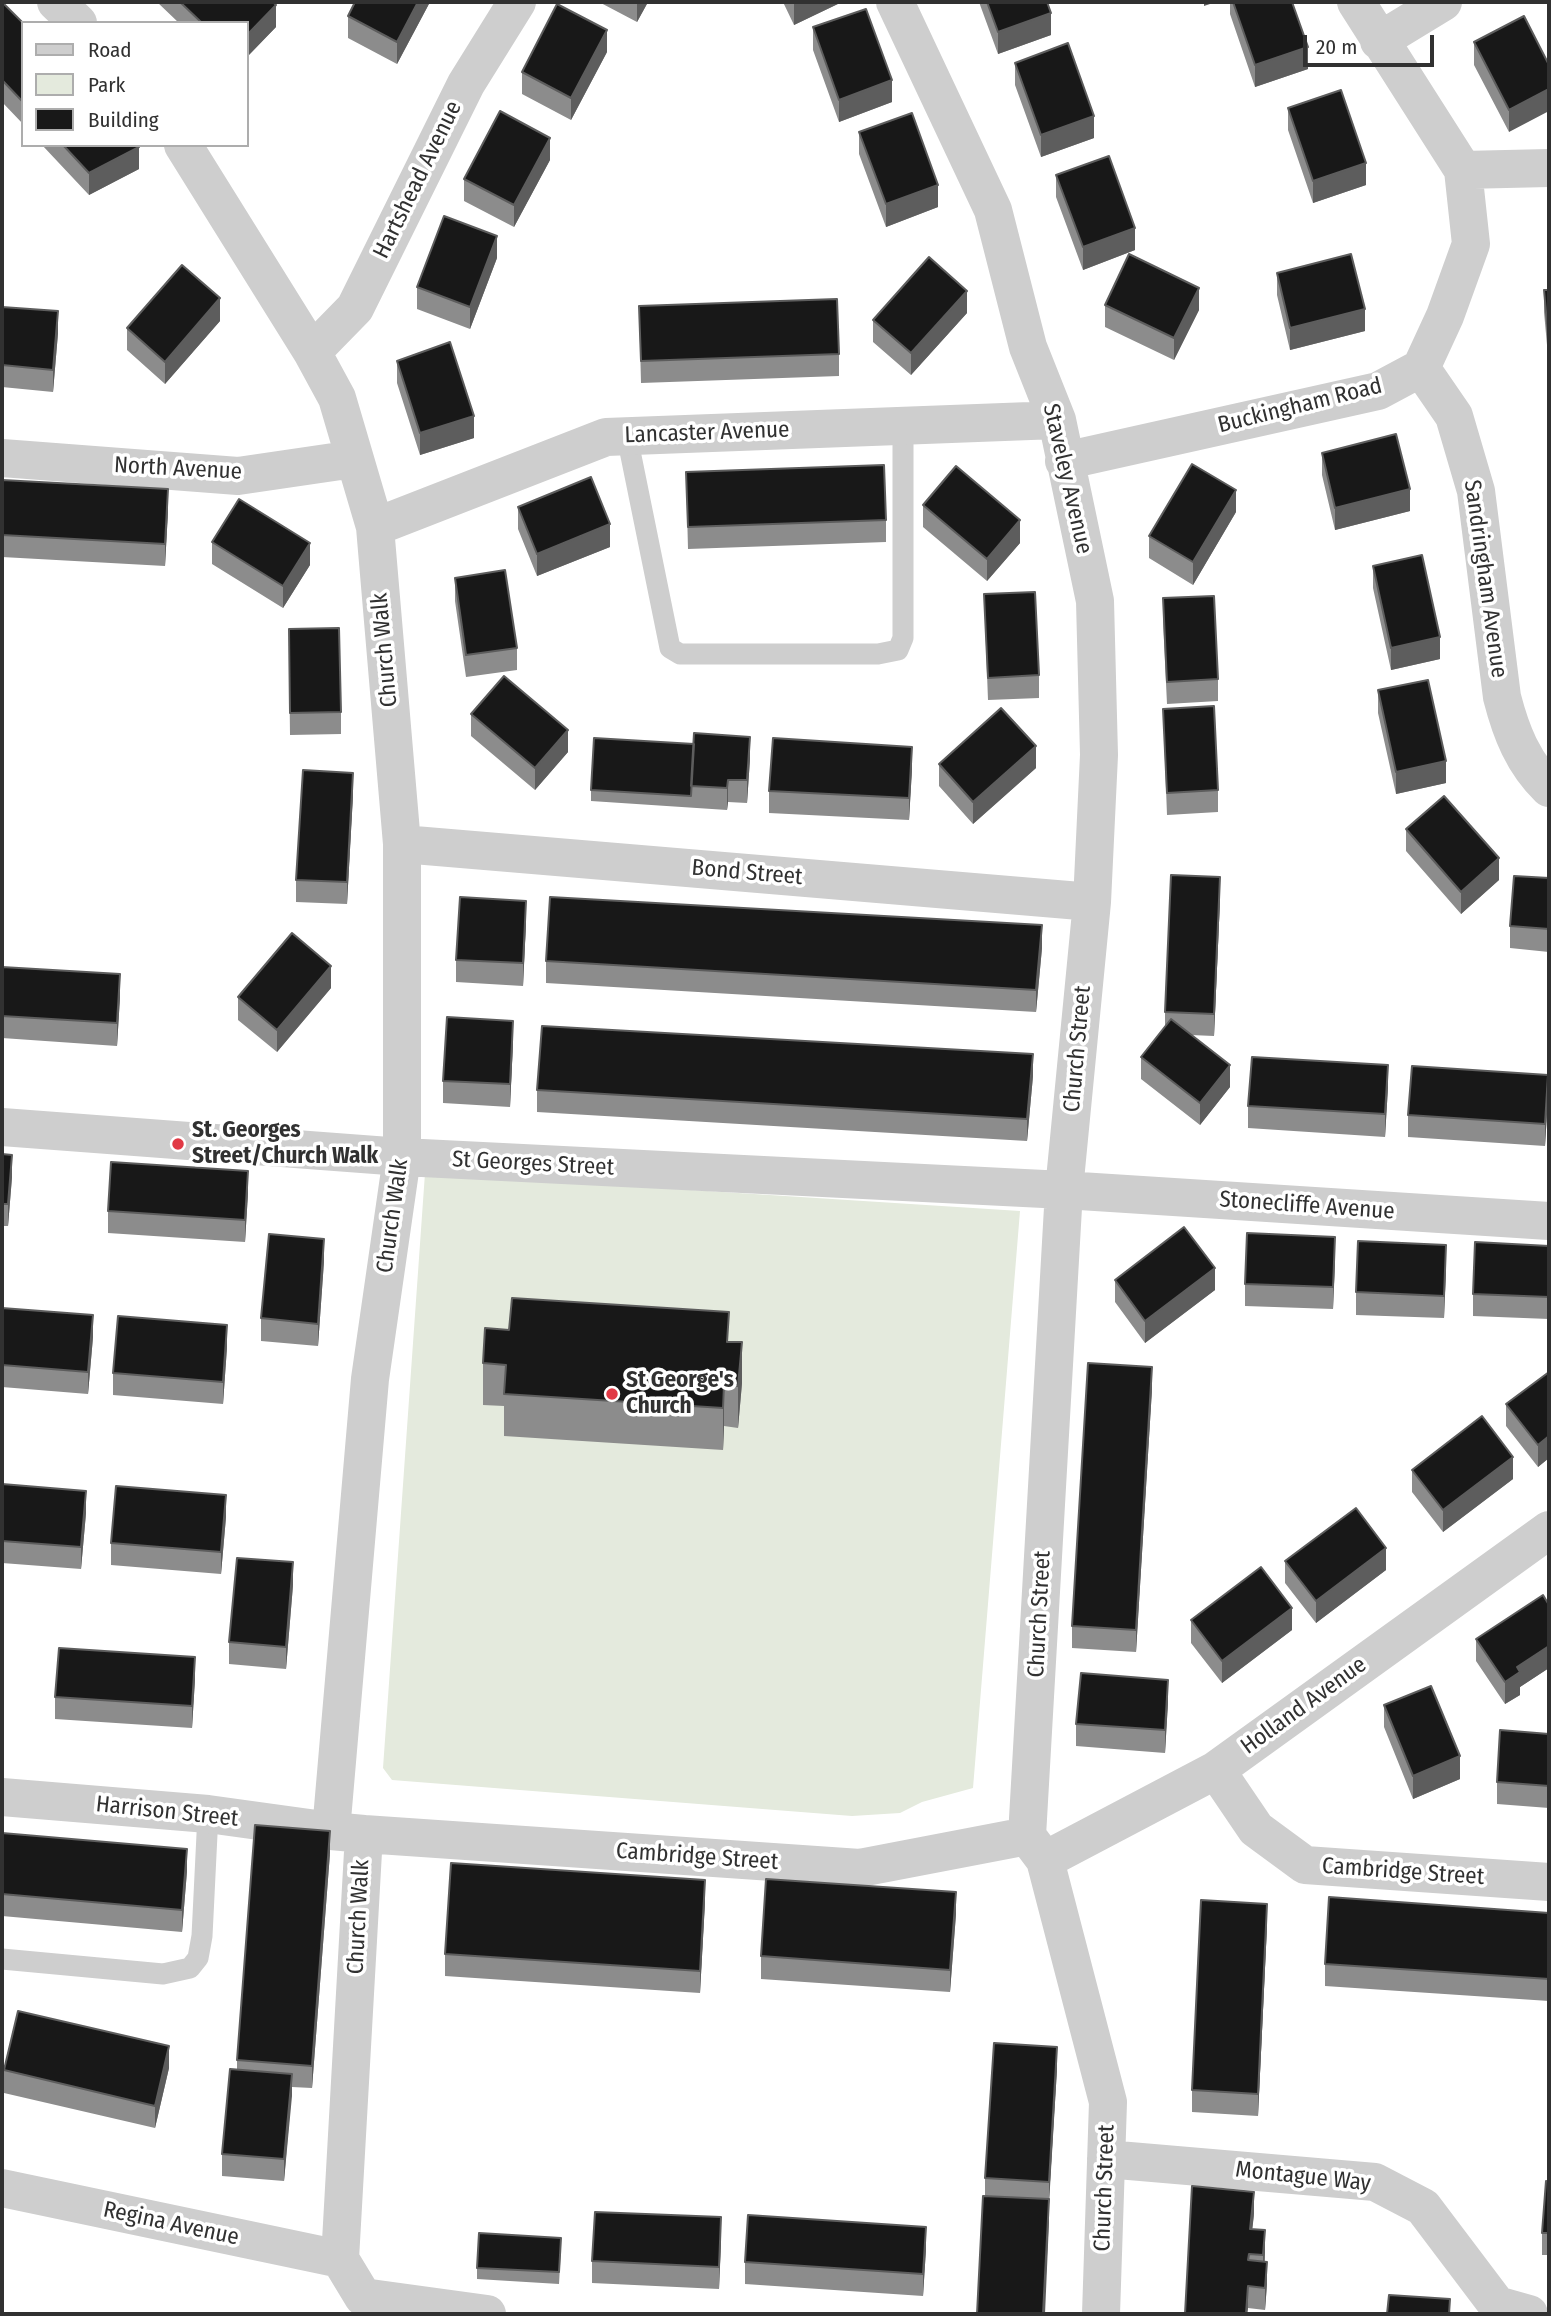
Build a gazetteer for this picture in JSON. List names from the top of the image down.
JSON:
{
  "streets": {
    "street": [
      "Hartshead Avenue",
      "Buckingham Road",
      "Lancaster Avenue",
      "North Avenue",
      "Staveley Avenue",
      "Sandringham Avenue",
      "Church Walk",
      "Bond Street",
      "Church Street",
      "St Georges Street",
      "Stonecliffe Avenue",
      "Holland Avenue",
      "Harrison Street",
      "Cambridge Street",
      "Montague Way",
      "Regina Avenue"
    ]
  },
  "crossings": [
    ["Hartshead Avenue", "Church Walk"],
    ["Buckingham Road", "Staveley Avenue"],
    ["Buckingham Road", "Sandringham Avenue"],
    ["Lancaster Avenue", "Staveley Avenue"],
    ["Lancaster Avenue", "Church Walk"],
    ["North Avenue", "Church Walk"],
    ["Staveley Avenue", "Bond Street"],
    ["Staveley Avenue", "Church Street"],
    ["Church Walk", "Bond Street"],
    ["Church Walk", "St Georges Street"],
    ["Church Walk", "Harrison Street"],
    ["Church Walk", "Cambridge Street"],
    ["Church Walk", "Regina Avenue"],
    ["Bond Street", "Church Street"],
    ["Church Street", "St Georges Street"],
    ["Church Street", "Stonecliffe Avenue"],
    ["Church Street", "Holland Avenue"],
    ["Church Street", "Cambridge Street"],
    ["Church Street", "Montague Way"],
    ["St Georges Street", "Stonecliffe Avenue"],
    ["Holland Avenue", "Cambridge Street"],
    ["Harrison Street", "Cambridge Street"]
  ],
  "places": ["St. Georges Street/Church Walk", "St George's Church"],
  "legend": ["Road", "Park", "Building"],
  "scale_bar": "20 m"
}
